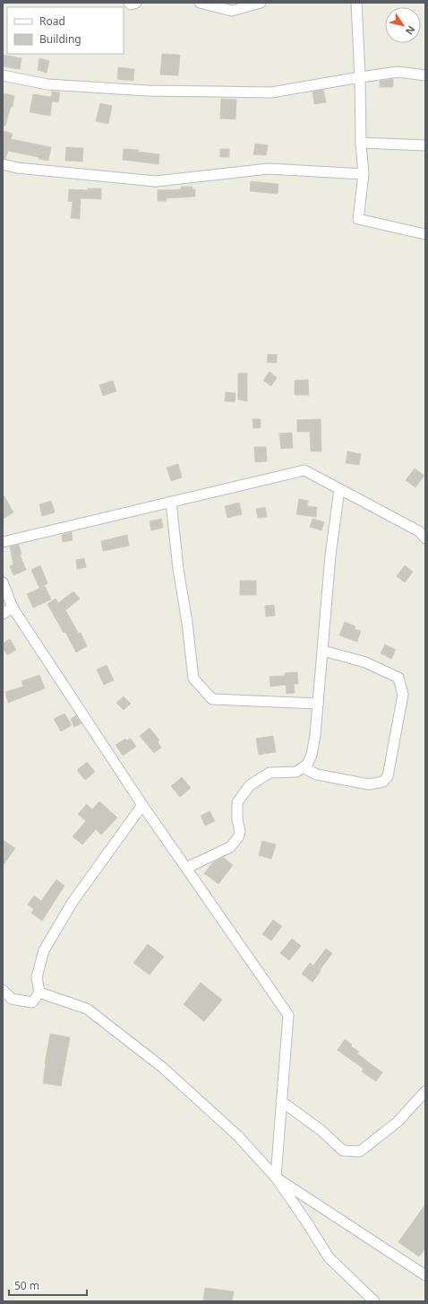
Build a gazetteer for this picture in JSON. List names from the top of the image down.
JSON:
{
  "legend": ["Road", "Building"],
  "scale_bar": "50 m",
  "north": "bottom right"
}
